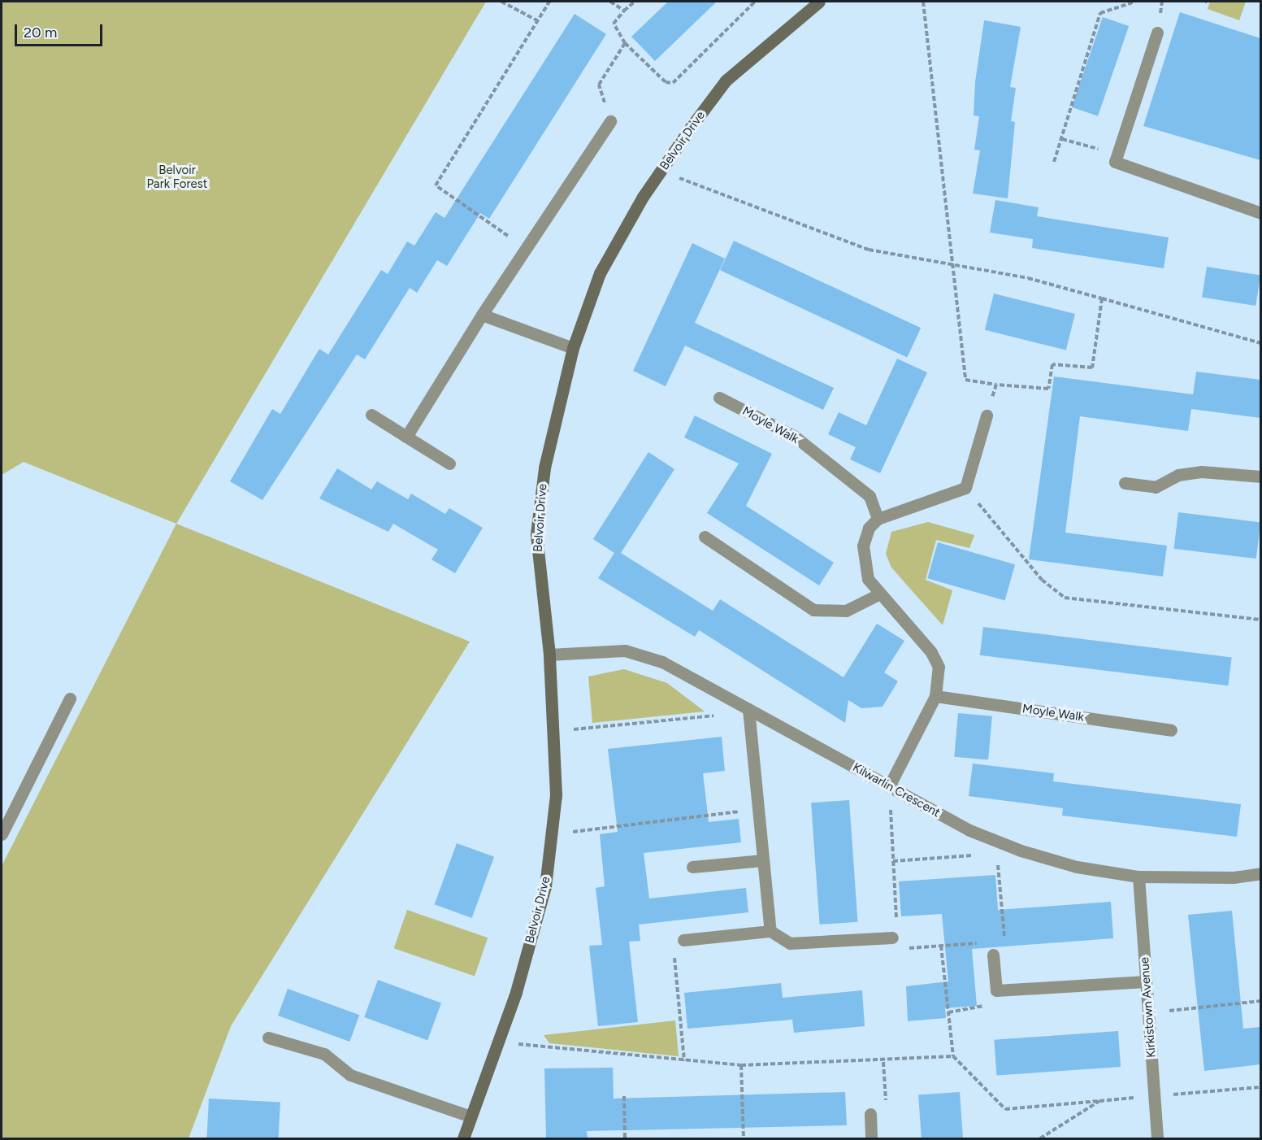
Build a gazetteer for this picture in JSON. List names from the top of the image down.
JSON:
{
  "streets": {
    "street": [
      "Belvoir Drive",
      "Moyle Walk",
      "Kilwarlin Crescent",
      "Kirkistown Avenue"
    ]
  },
  "crossings": [
    ["Belvoir Drive", "Kilwarlin Crescent"],
    ["Kilwarlin Crescent", "Kirkistown Avenue"]
  ],
  "parks": ["Belvoir Park Forest"],
  "scale_bar": "20 m"
}
